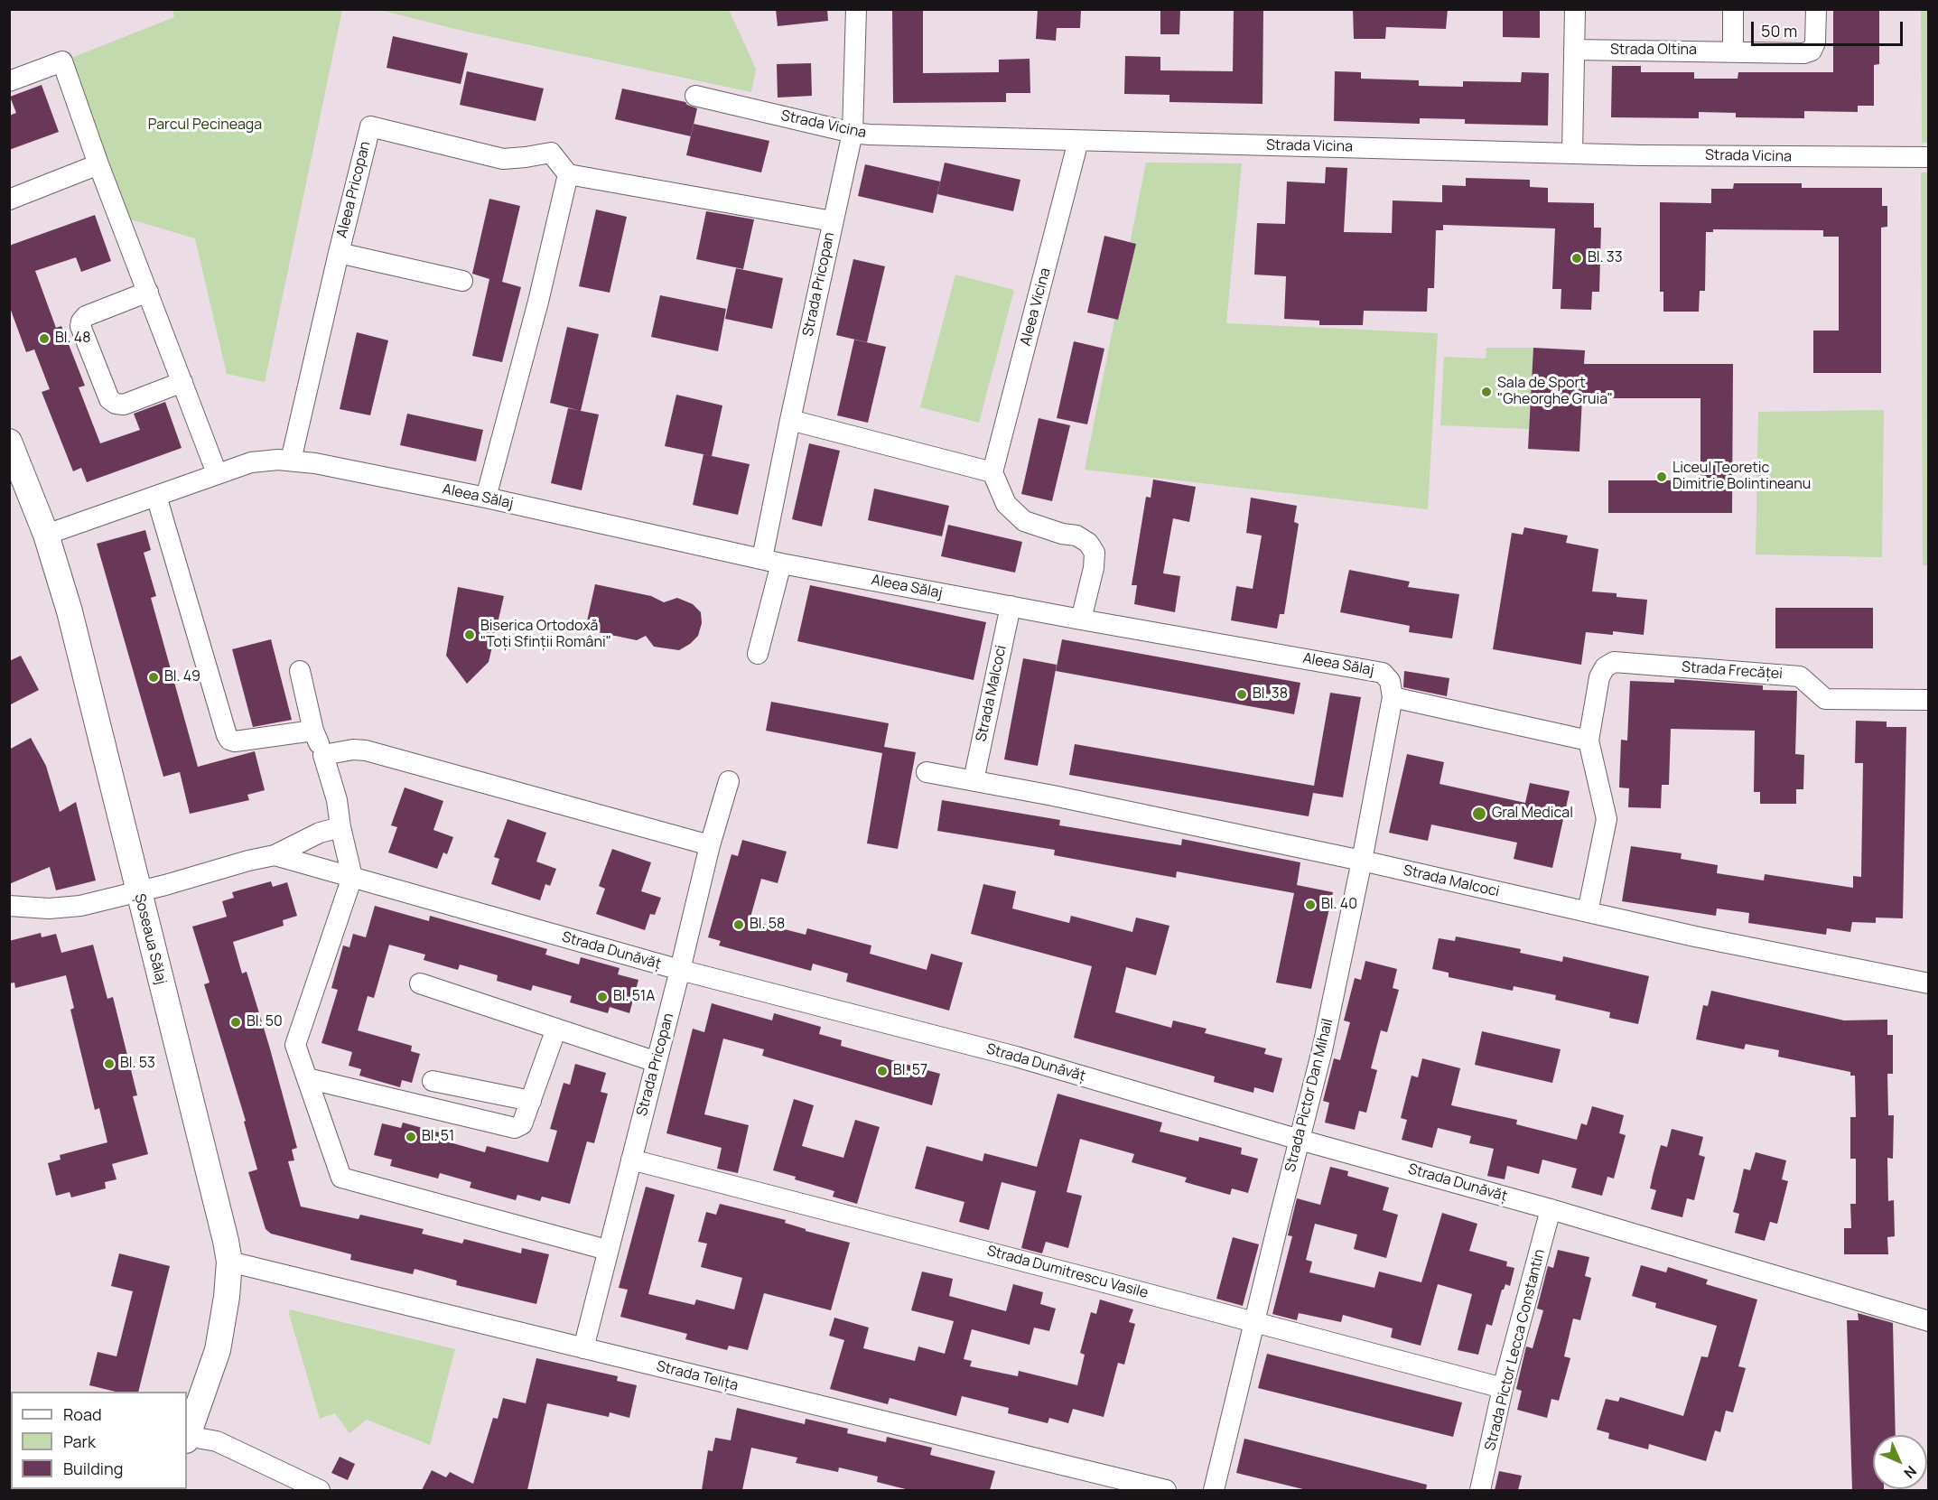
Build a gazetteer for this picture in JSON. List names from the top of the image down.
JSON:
{
  "streets": {
    "street": [
      "Strada Oltina",
      "Strada Vicina",
      "Aleea Pricopan",
      "Strada Pricopan",
      "Aleea Vicina",
      "Aleea Sălaj",
      "Strada Frecăței",
      "Strada Malcoci",
      "Șoseaua Sălaj",
      "Strada Dunăvăț",
      "Strada Pictor Dan Mihail",
      "Strada Dumitrescu Vasile",
      "Strada Pictor Lecca Constantin",
      "Strada Telița"
    ]
  },
  "crossings": [
    ["Strada Vicina", "Strada Pricopan"],
    ["Strada Vicina", "Aleea Vicina"],
    ["Aleea Pricopan", "Aleea Sălaj"],
    ["Strada Pricopan", "Aleea Sălaj"],
    ["Strada Pricopan", "Strada Dunăvăț"],
    ["Strada Pricopan", "Strada Dumitrescu Vasile"],
    ["Strada Pricopan", "Strada Telița"],
    ["Aleea Sălaj", "Strada Malcoci"],
    ["Aleea Sălaj", "Șoseaua Sălaj"],
    ["Aleea Sălaj", "Strada Pictor Dan Mihail"],
    ["Strada Malcoci", "Strada Pictor Dan Mihail"],
    ["Șoseaua Sălaj", "Strada Dunăvăț"],
    ["Șoseaua Sălaj", "Strada Telița"],
    ["Strada Dunăvăț", "Strada Pictor Dan Mihail"],
    ["Strada Dunăvăț", "Strada Pictor Lecca Constantin"],
    ["Strada Pictor Dan Mihail", "Strada Dumitrescu Vasile"],
    ["Strada Dumitrescu Vasile", "Strada Pictor Lecca Constantin"]
  ],
  "parks": ["Parcul Pecineaga"],
  "places": [
    "Bl. 33",
    "Bl. 48",
    "Sala de Sport \"Gheorghe Gruia\"",
    "Liceul Teoretic Dimitrie Bolintineanu",
    "Biserica Ortodoxă \"Toți Sfinții Români\"",
    "Bl. 49",
    "Bl. 38",
    "Gral Medical",
    "Bl. 40",
    "Bl. 58",
    "Bl. 51A",
    "Bl. 50",
    "Bl. 53",
    "Bl. 57",
    "Bl. 51"
  ],
  "legend": ["Road", "Park", "Building"],
  "scale_bar": "50 m",
  "north": "bottom right"
}
